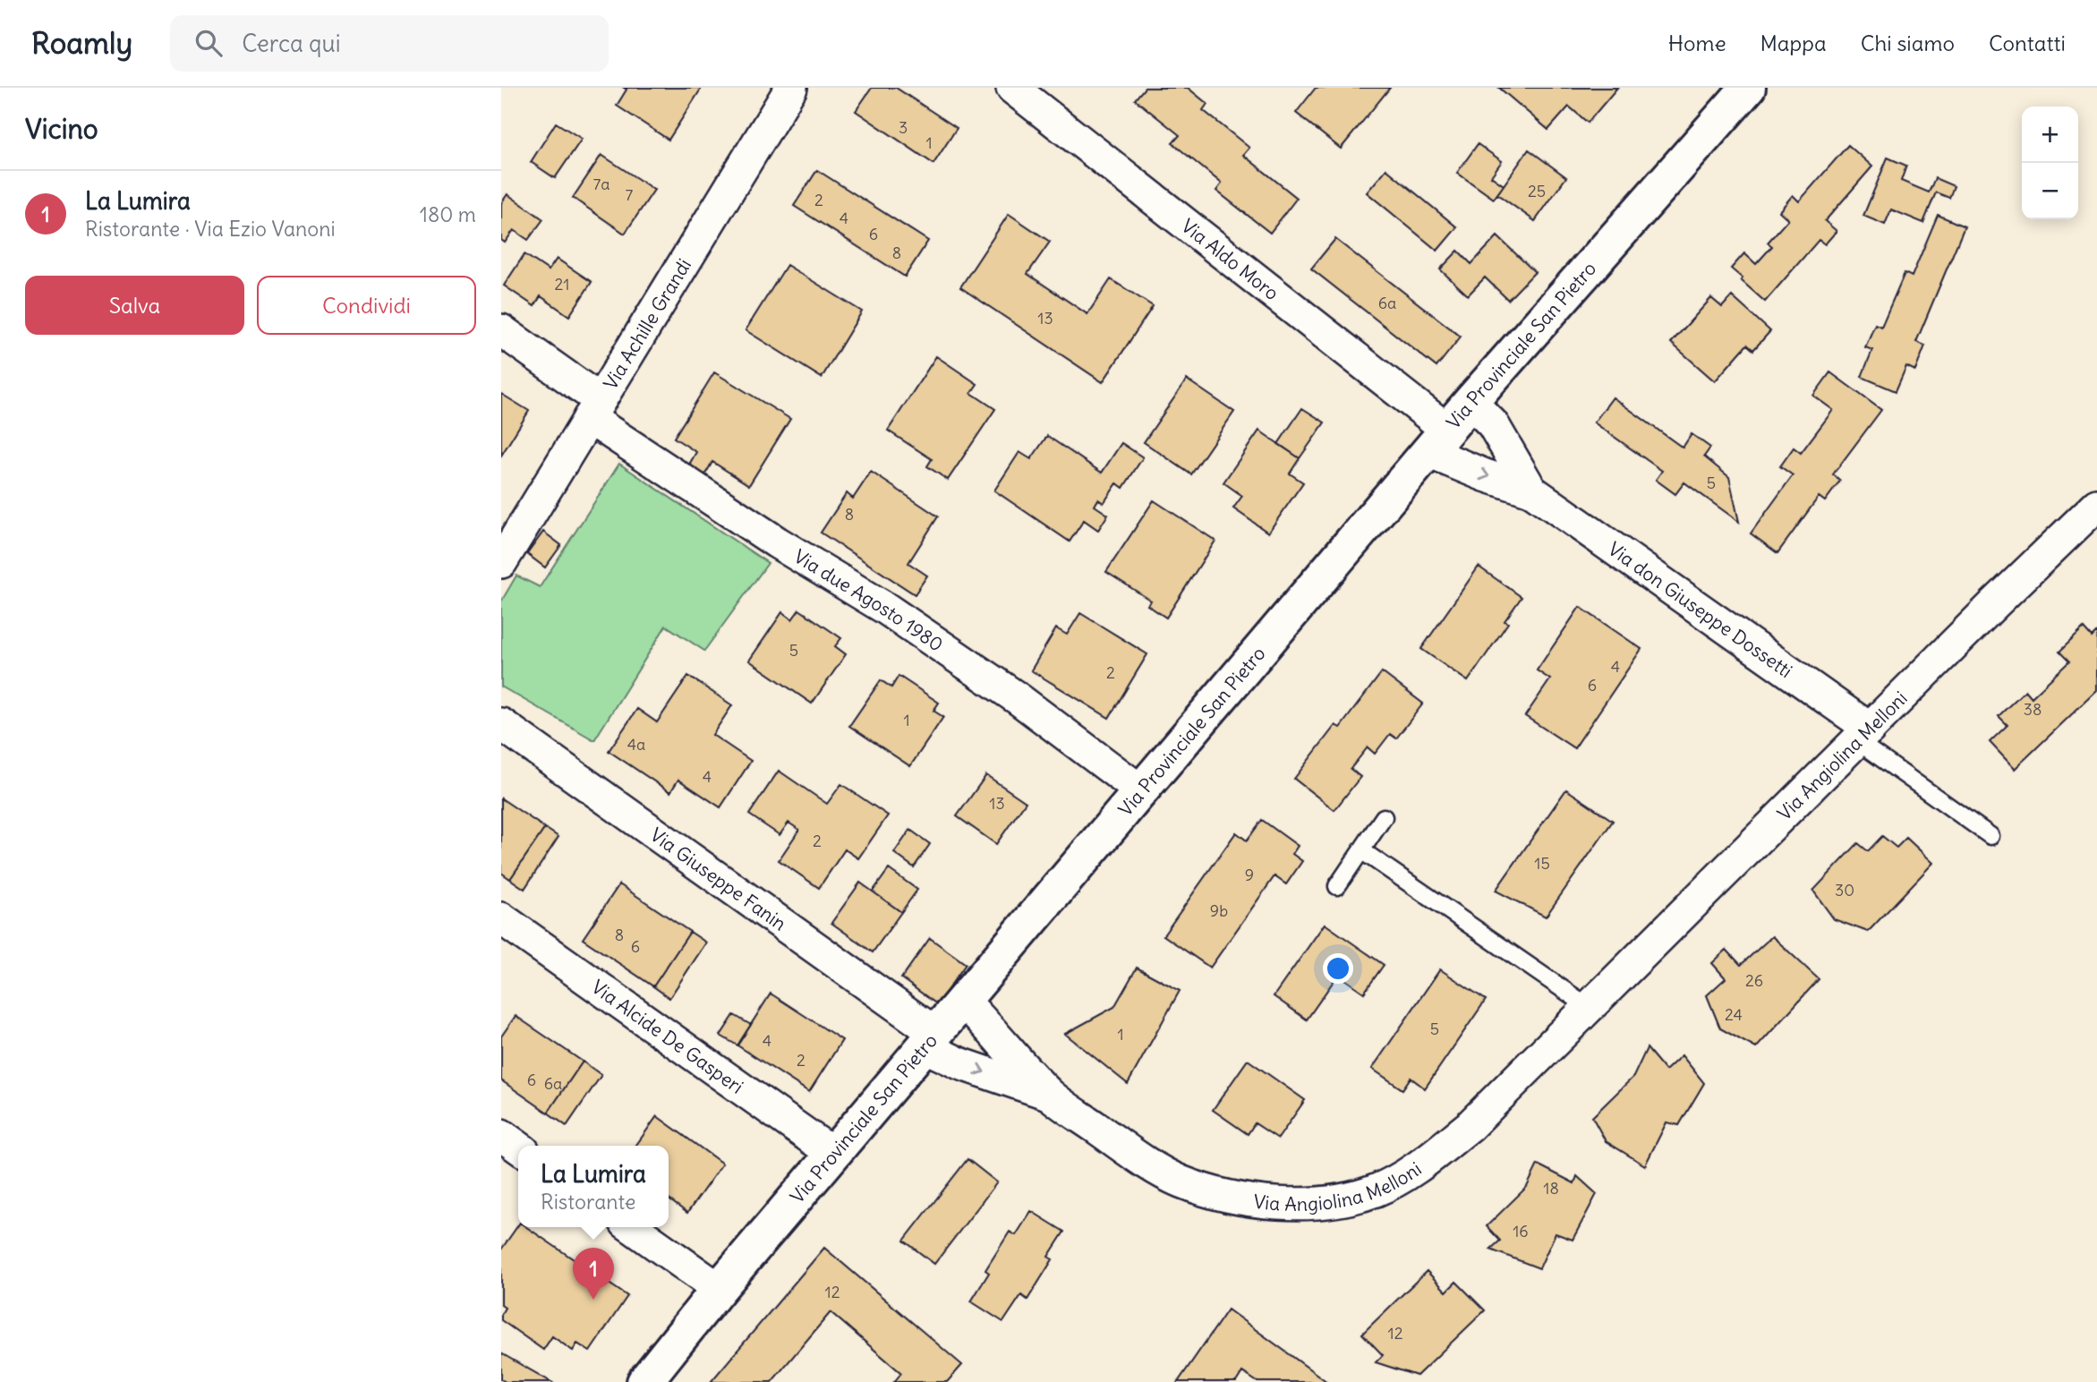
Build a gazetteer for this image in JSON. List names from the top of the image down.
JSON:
{
  "streets": {
    "main road": ["Via Provinciale San Pietro"],
    "street": [
      "Via Aldo Moro",
      "Via Achille Grandi",
      "Via due Agosto 1980",
      "Via don Giuseppe Dossetti",
      "Via Angiolina Melloni",
      "Via Giuseppe Fanin",
      "Via Alcide De Gasperi"
    ]
  },
  "crossings": [
    ["Via Aldo Moro", "Via Provinciale San Pietro"],
    ["Via Aldo Moro", "Via don Giuseppe Dossetti"],
    ["Via Achille Grandi", "Via due Agosto 1980"],
    ["Via Provinciale San Pietro", "Via due Agosto 1980"],
    ["Via Provinciale San Pietro", "Via don Giuseppe Dossetti"],
    ["Via Provinciale San Pietro", "Via Angiolina Melloni"],
    ["Via Provinciale San Pietro", "Via Giuseppe Fanin"],
    ["Via Provinciale San Pietro", "Via Alcide De Gasperi"],
    ["Via don Giuseppe Dossetti", "Via Angiolina Melloni"],
    ["Via Angiolina Melloni", "Via Giuseppe Fanin"]
  ],
  "house_numbers": [
    "3",
    "1",
    "7a",
    "25",
    "7",
    "2",
    "4",
    "6",
    "8",
    "21",
    "6a",
    "13",
    "5",
    "8",
    "5",
    "4",
    "2",
    "6",
    "38",
    "1",
    "4a",
    "4",
    "13",
    "2",
    "15",
    "9",
    "30",
    "9b",
    "8",
    "6",
    "26",
    "24",
    "5",
    "1",
    "4",
    "2",
    "6",
    "6a",
    "18",
    "16",
    "12",
    "12"
  ],
  "page": {
    "header": "Roamly",
    "search": "Cerca qui",
    "nav": [
      "Home",
      "Mappa",
      "Chi siamo",
      "Contatti"
    ],
    "heading": "Vicino",
    "map_buttons": ["+", "−"],
    "list": [
      {
        "mark": "1",
        "name": "La Lumira",
        "note": "Ristorante · Via Ezio Vanoni",
        "value": "180 m"
      }
    ],
    "buttons": ["Salva", "Condividi"],
    "popup": ["La Lumira", "Ristorante"],
    "pins": "1"
  }
}
